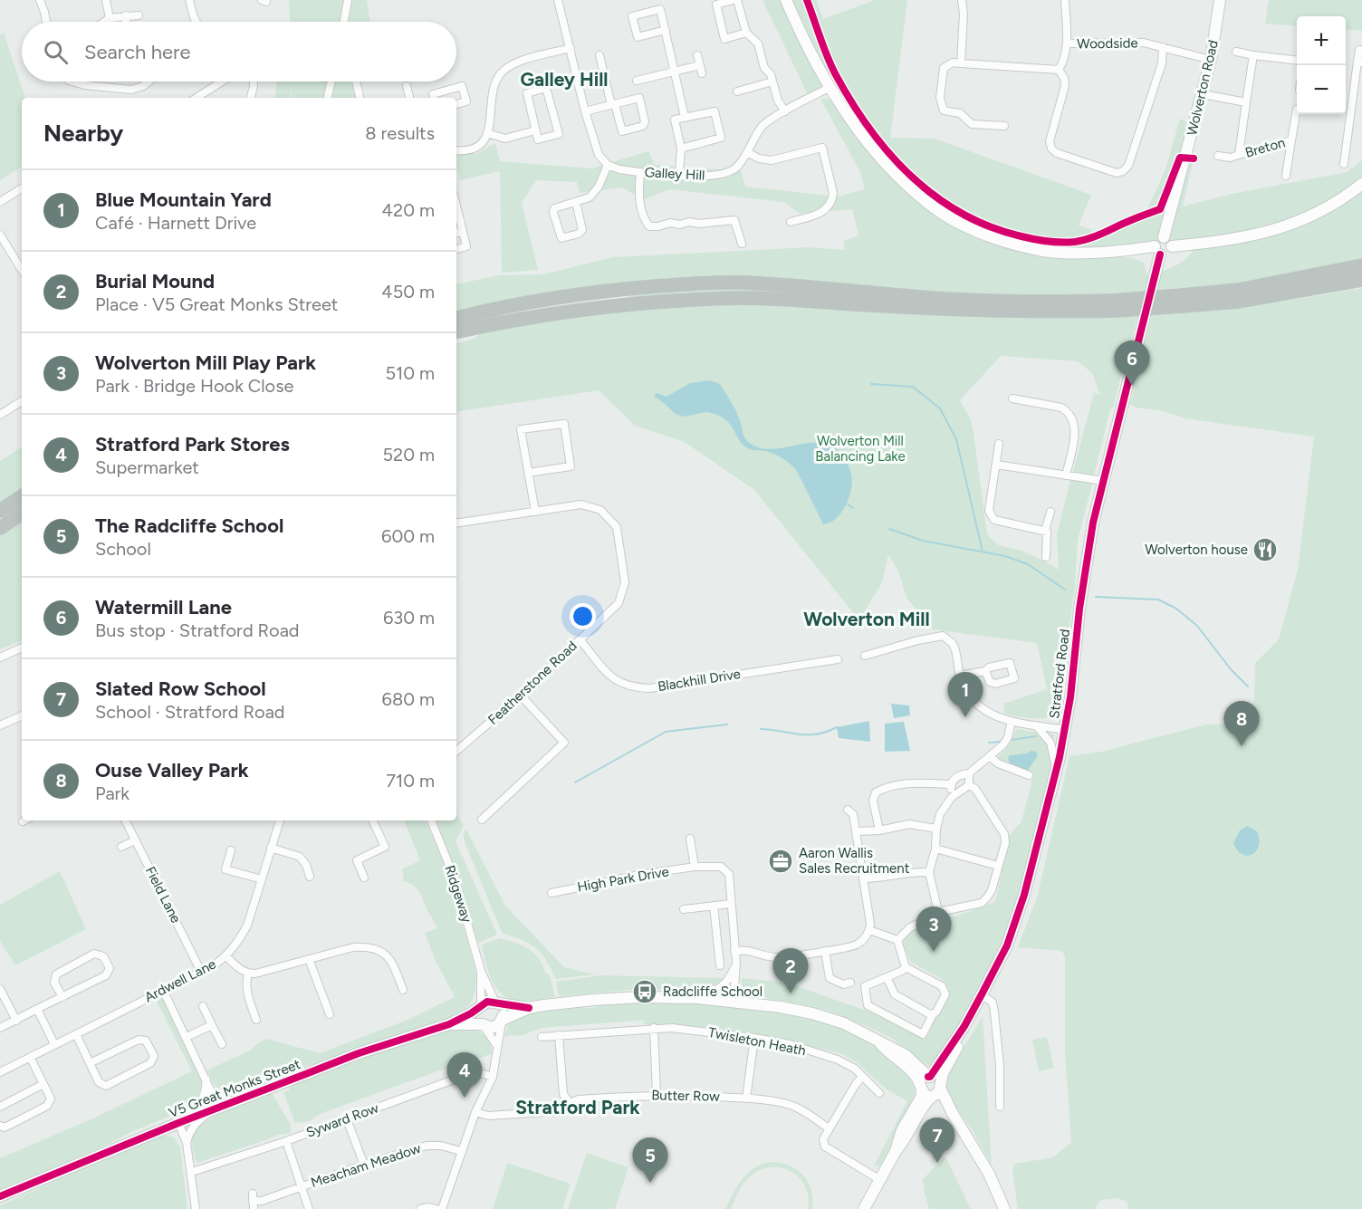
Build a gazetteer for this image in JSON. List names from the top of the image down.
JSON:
{
  "streets": {
    "street": [
      "Woodside",
      "Wolverton Road",
      "Breton",
      "Galley Hill",
      "Stratford Road",
      "Blackhill Drive",
      "Featherstone Road",
      "High Park Drive",
      "Ridgeway",
      "Field Lane",
      "Ardwell Lane",
      "Twisleton Heath",
      "V5 Great Monks Street",
      "Butter Row",
      "Syward Row",
      "Meacham Meadow"
    ]
  },
  "crossings": [
    ["Woodside", "Wolverton Road"],
    ["Wolverton Road", "Stratford Road"],
    ["Blackhill Drive", "Featherstone Road"],
    ["Ridgeway", "V5 Great Monks Street"],
    ["Field Lane", "Ardwell Lane"]
  ],
  "districts": ["Galley Hill", "Wolverton Mill", "Stratford Park"],
  "parks": ["Wolverton Mill Balancing Lake"],
  "places": {
    "restaurant": ["Wolverton house"],
    "office": ["Aaron Wallis Sales Recruitment"],
    "bus stop": ["Radcliffe School"]
  },
  "page": {
    "map_buttons": ["+", "−"],
    "search": "Search here",
    "heading": ["Nearby", "8 results"],
    "list": [
      {
        "mark": "1",
        "name": "Blue Mountain Yard",
        "note": "Café · Harnett Drive",
        "value": "420 m"
      },
      {
        "mark": "2",
        "name": "Burial Mound",
        "note": "Place · V5 Great Monks Street",
        "value": "450 m"
      },
      {
        "mark": "3",
        "name": "Wolverton Mill Play Park",
        "note": "Park · Bridge Hook Close",
        "value": "510 m"
      },
      {
        "mark": "4",
        "name": "Stratford Park Stores",
        "note": "Supermarket",
        "value": "520 m"
      },
      {
        "mark": "5",
        "name": "The Radcliffe School",
        "note": "School",
        "value": "600 m"
      },
      {
        "mark": "6",
        "name": "Watermill Lane",
        "note": "Bus stop · Stratford Road",
        "value": "630 m"
      },
      {
        "mark": "7",
        "name": "Slated Row School",
        "note": "School · Stratford Road",
        "value": "680 m"
      },
      {
        "mark": "8",
        "name": "Ouse Valley Park",
        "note": "Park",
        "value": "710 m"
      }
    ],
    "pins": [
      "6",
      "1",
      "8",
      "3",
      "2",
      "4",
      "7",
      "5"
    ]
  }
}
